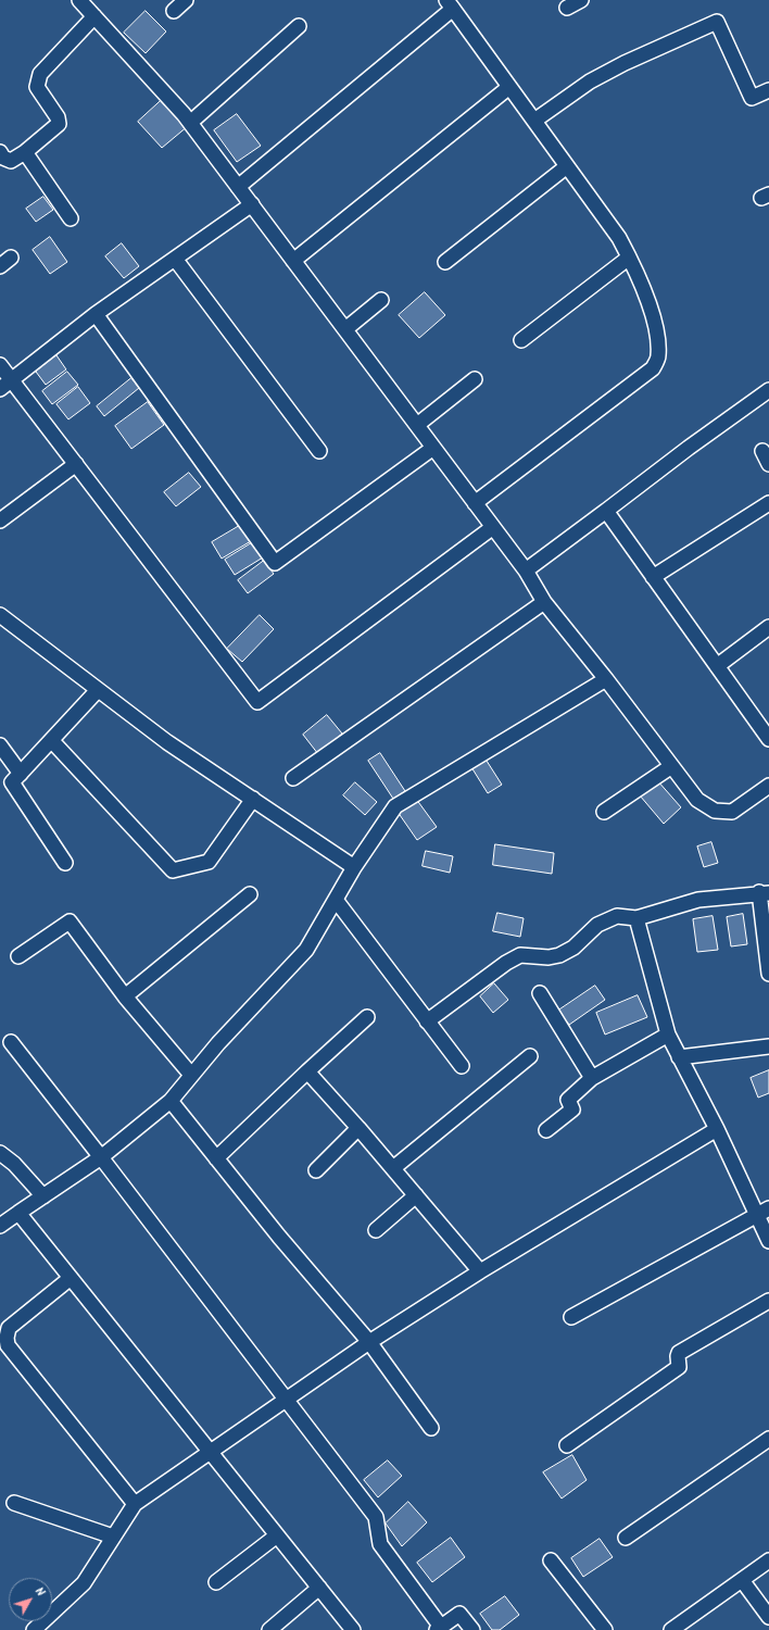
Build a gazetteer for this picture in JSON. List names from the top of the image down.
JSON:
{
  "north": "top right"
}
